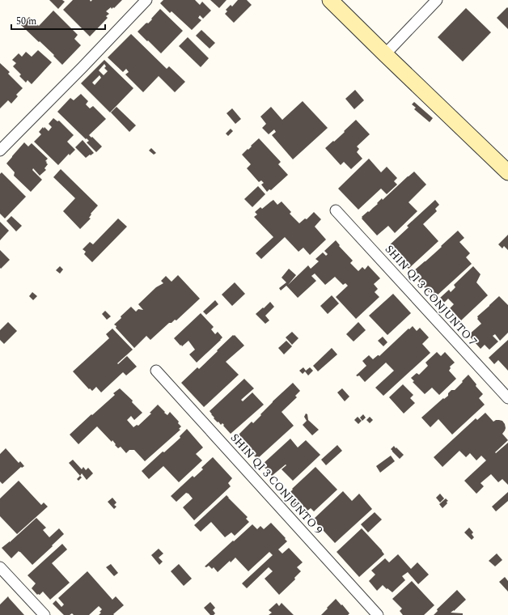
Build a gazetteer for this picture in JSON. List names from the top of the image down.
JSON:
{
  "streets": {
    "street": ["SHIN QI 3 CONJUNTO 7", "SHIN QI 3 CONJUNTO 9"]
  },
  "scale_bar": "50 m"
}
